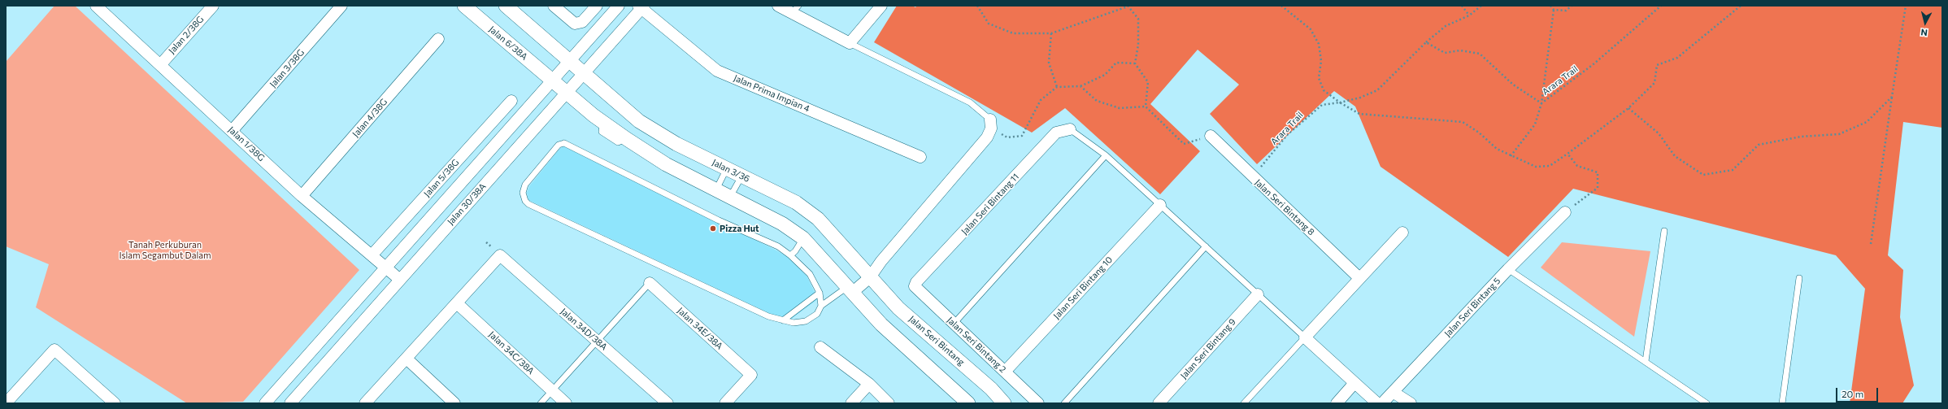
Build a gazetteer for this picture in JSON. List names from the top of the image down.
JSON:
{
  "streets": {
    "street": [
      "Jalan 2/38G",
      "Jalan 6/38A",
      "Jalan 3/38G",
      "Jalan Prima Impian 4",
      "Jalan 4/38G",
      "Jalan 1/38G",
      "Jalan 3/36",
      "Jalan 5/38G",
      "Jalan 30/38A",
      "Jalan Seri Bintang 11",
      "Jalan Seri Bintang 8",
      "Jalan Seri Bintang 10",
      "Jalan Seri Bintang 5",
      "Jalan 34E/38A",
      "Jalan 34D/38A",
      "Jalan Seri Bintang",
      "Jalan Seri Bintang 2",
      "Jalan Seri Bintang 9",
      "Jalan 34C/38A"
    ],
    "path": ["Arara Trail"]
  },
  "crossings": [
    ["Jalan 2/38G", "Jalan 1/38G"],
    ["Jalan 6/38A", "Jalan 30/38A"],
    ["Jalan 3/38G", "Jalan 1/38G"],
    ["Arara Trail", "Jalan Seri Bintang 8"],
    ["Jalan Prima Impian 4", "Jalan 30/38A"],
    ["Jalan 4/38G", "Jalan 1/38G"],
    ["Jalan 1/38G", "Jalan 5/38G"],
    ["Jalan 1/38G", "Jalan 30/38A"],
    ["Jalan 3/36", "Jalan 30/38A"],
    ["Jalan 3/36", "Jalan Seri Bintang"],
    ["Jalan Seri Bintang 11", "Jalan Seri Bintang 2"],
    ["Jalan Seri Bintang 10", "Jalan Seri Bintang 2"],
    ["Jalan 34D/38A", "Jalan 34C/38A"]
  ],
  "parks": ["Tanah Perkuburan Islam Segambut Dalam"],
  "places": ["Pizza Hut"],
  "scale_bar": "20 m",
  "north": "bottom"
}
